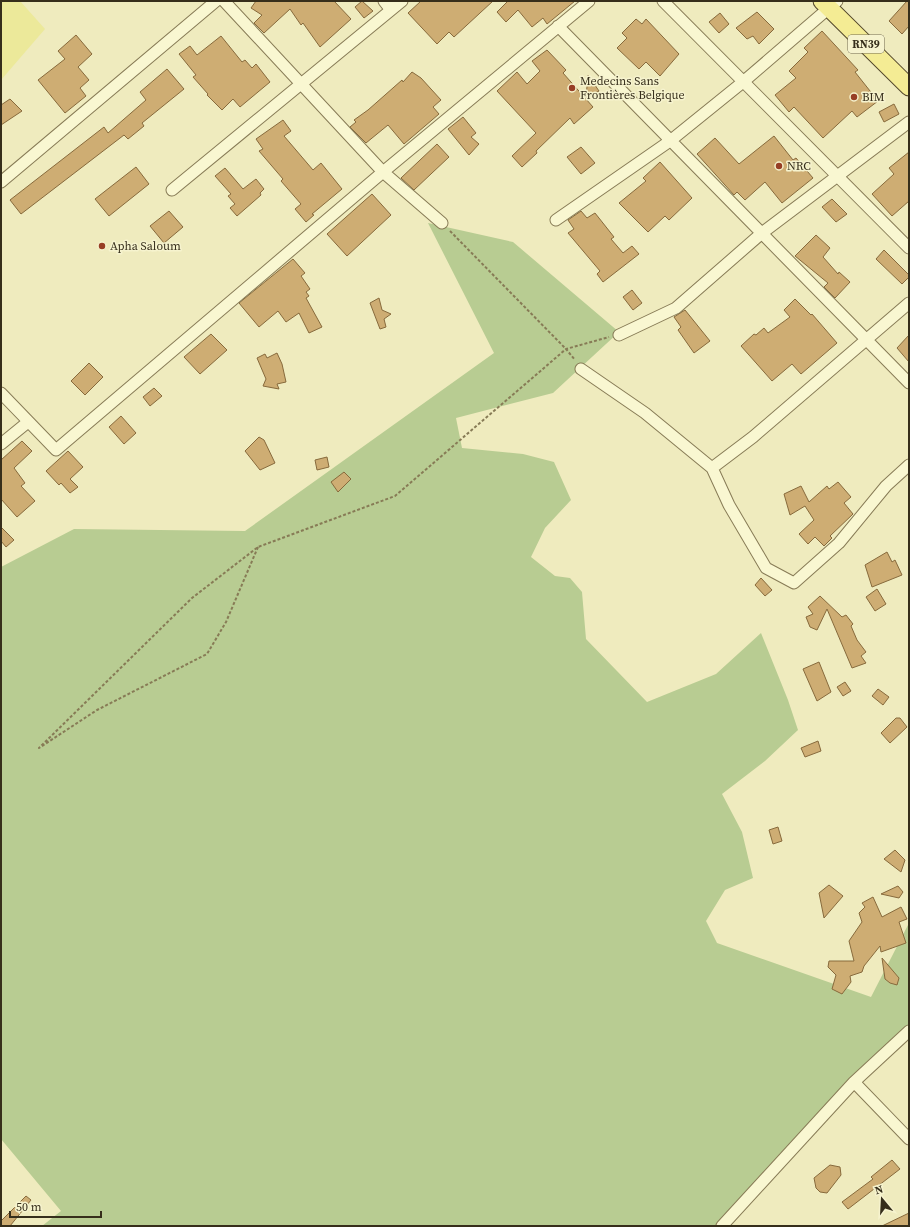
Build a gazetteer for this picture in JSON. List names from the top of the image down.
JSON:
{
  "streets": {
    "main road": ["RN39"]
  },
  "places": [
    "Medecins Sans Frontières Belgique",
    "BIM",
    "NRC",
    "Apha Saloum"
  ],
  "scale_bar": "50 m",
  "north": "top"
}
